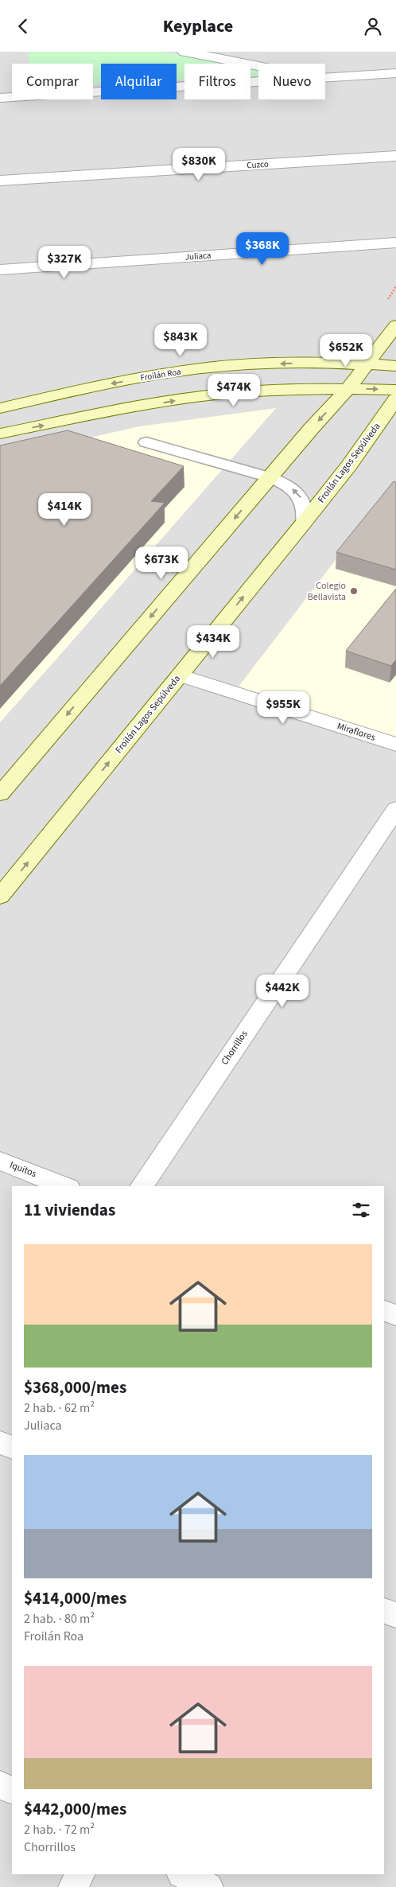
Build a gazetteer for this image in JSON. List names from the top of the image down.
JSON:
{
  "streets": {
    "street": [
      "Cuzco",
      "Juliaca",
      "Froilán Roa",
      "Froilán Lagos Sepúlveda",
      "Miraflores",
      "Chorrillos",
      "Iquitos"
    ]
  },
  "crossings": [
    ["Froilán Lagos Sepúlveda", "Miraflores"]
  ],
  "places": ["Colegio Bellavista"],
  "page": {
    "header": "Keyplace",
    "chip": [
      "Comprar",
      "Alquilar",
      "Filtros",
      "Nuevo"
    ],
    "price": [
      "$830K",
      "$368K",
      "$327K",
      "$843K",
      "$652K",
      "$474K",
      "$414K",
      "$673K",
      "$434K",
      "$955K",
      "$442K"
    ],
    "heading": "11 viviendas",
    "list": [
      {
        "name": "$368,000/mes",
        "note": "2 hab. · 62 m² · Juliaca"
      },
      {
        "name": "$414,000/mes",
        "note": "2 hab. · 80 m² · Froilán Roa"
      },
      {
        "name": "$442,000/mes",
        "note": "2 hab. · 72 m² · Chorrillos"
      }
    ]
  }
}
